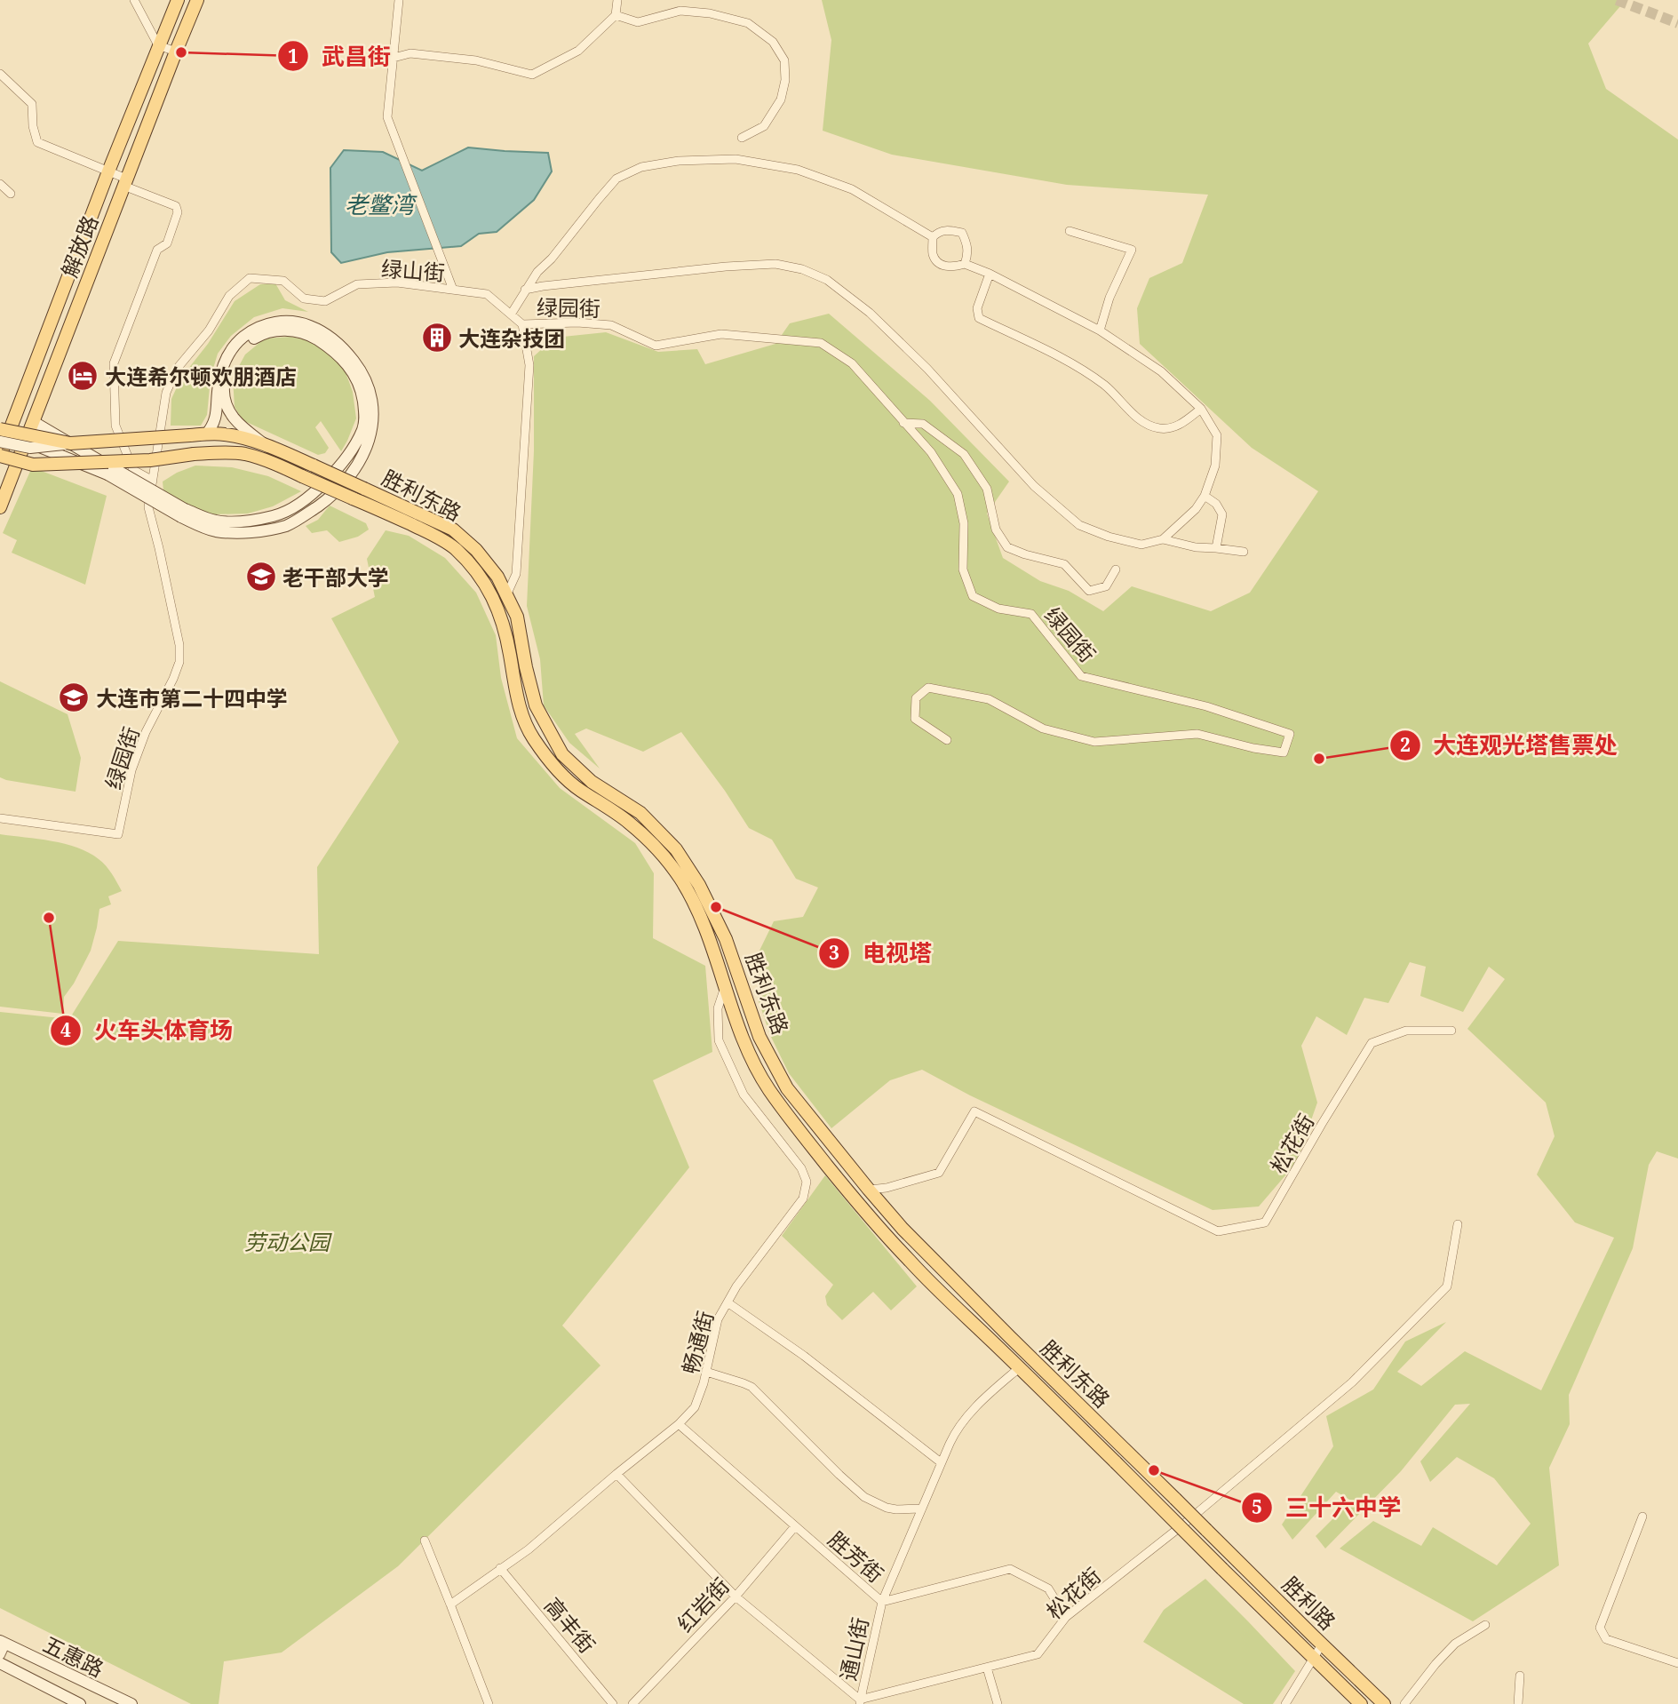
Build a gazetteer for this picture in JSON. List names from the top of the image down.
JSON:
{
  "streets": {
    "main road": [
      "解放路",
      "胜利东路",
      "胜利路",
      "五惠路"
    ],
    "street": [
      "绿山街",
      "绿园街",
      "松花街",
      "畅通街",
      "胜芳街",
      "红岩街",
      "高丰街",
      "通山街"
    ]
  },
  "crossings": [
    ["解放路", "胜利东路"],
    ["绿山街", "绿园街"],
    ["胜利东路", "松花街"],
    ["胜利东路", "畅通街"],
    ["胜利东路", "胜利路"],
    ["松花街", "胜芳街"],
    ["松花街", "通山街"],
    ["畅通街", "胜芳街"],
    ["畅通街", "胜利路"],
    ["畅通街", "高丰街"],
    ["胜芳街", "红岩街"],
    ["胜芳街", "通山街"],
    ["胜利路", "通山街"]
  ],
  "water": ["老鳖湾"],
  "parks": ["劳动公园"],
  "places": {
    "other": [
      "武昌街",
      "大连观光塔售票处",
      "电视塔",
      "火车头体育场",
      "三十六中学"
    ],
    "building": ["大连杂技团"],
    "hotel": ["大连希尔顿欢朋酒店"],
    "school or university": ["老干部大学", "大连市第二十四中学"]
  }
}
